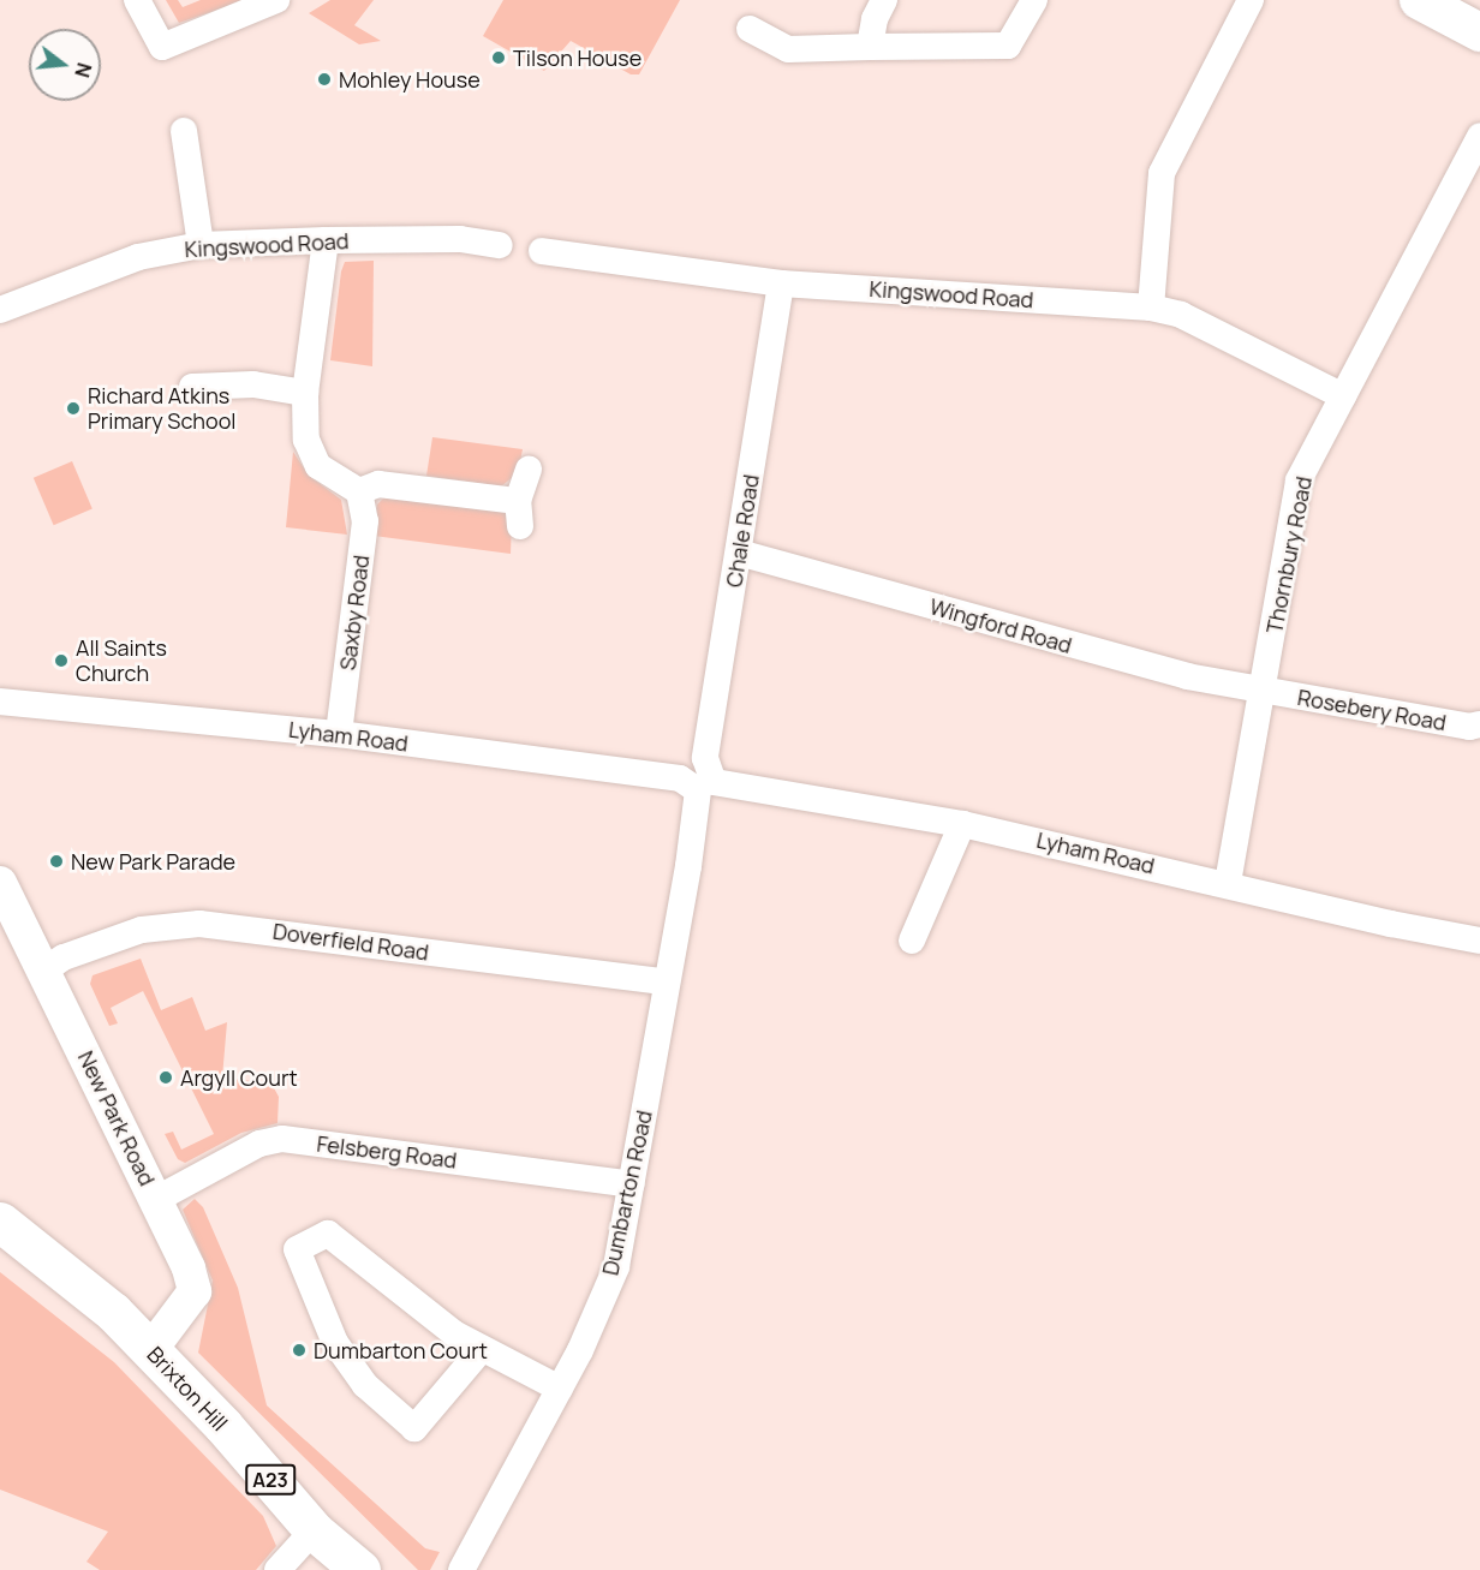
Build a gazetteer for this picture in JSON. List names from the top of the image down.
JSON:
{
  "streets": {
    "highway": ["Brixton Hill", "A23"],
    "street": [
      "Kingswood Road",
      "Chale Road",
      "Thornbury Road",
      "Saxby Road",
      "Wingford Road",
      "Rosebery Road",
      "Lyham Road",
      "Doverfield Road",
      "New Park Road",
      "Felsberg Road",
      "Dumbarton Road"
    ]
  },
  "crossings": [
    ["Kingswood Road", "Chale Road"],
    ["Kingswood Road", "Thornbury Road"],
    ["Chale Road", "Wingford Road"],
    ["Chale Road", "Lyham Road"],
    ["Chale Road", "Dumbarton Road"],
    ["Thornbury Road", "Wingford Road"],
    ["Thornbury Road", "Rosebery Road"],
    ["Thornbury Road", "Lyham Road"],
    ["Saxby Road", "Lyham Road"],
    ["Wingford Road", "Rosebery Road"],
    ["Lyham Road", "Dumbarton Road"],
    ["Doverfield Road", "New Park Road"],
    ["Doverfield Road", "Dumbarton Road"],
    ["New Park Road", "Felsberg Road"],
    ["New Park Road", "Brixton Hill"],
    ["Felsberg Road", "Dumbarton Road"]
  ],
  "places": [
    "Tilson House",
    "Mohley House",
    "Richard Atkins Primary School",
    "All Saints Church",
    "New Park Parade",
    "Argyll Court",
    "Dumbarton Court"
  ],
  "north": "right"
}
